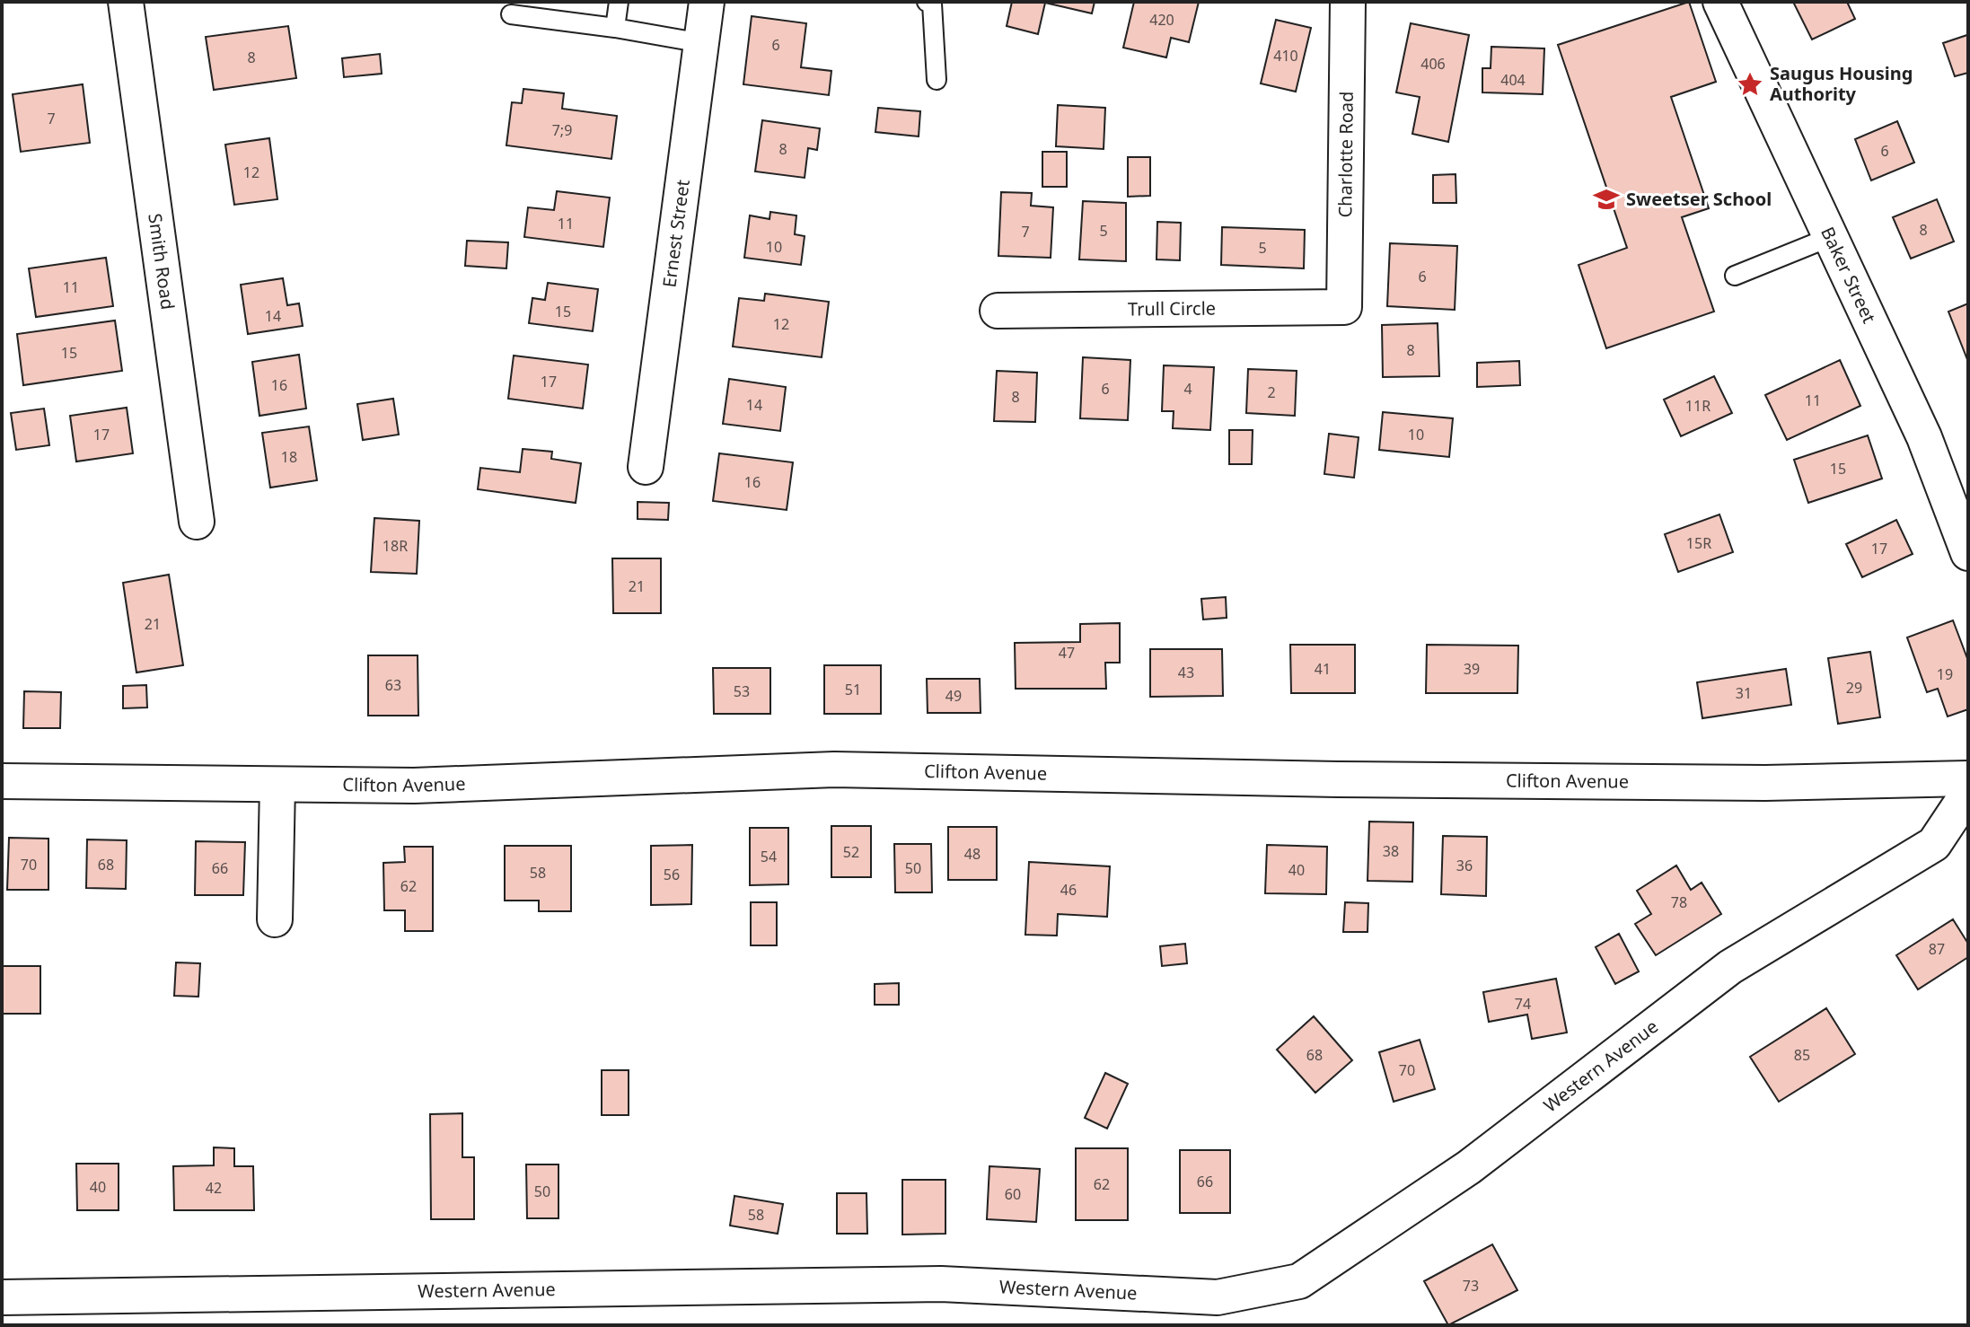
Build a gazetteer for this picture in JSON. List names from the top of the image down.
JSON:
{
  "streets": {
    "street": [
      "Charlotte Road",
      "Ernest Street",
      "Smith Road",
      "Baker Street",
      "Trull Circle",
      "Clifton Avenue",
      "Western Avenue"
    ]
  },
  "crossings": [
    ["Charlotte Road", "Trull Circle"]
  ],
  "places": {
    "place": ["Saugus Housing Authority"],
    "school or university": ["Sweetser School"]
  },
  "house_numbers": [
    "420",
    "6",
    "410",
    "8",
    "406",
    "404",
    "7",
    "7;9",
    "8",
    "6",
    "12",
    "11",
    "8",
    "5",
    "7",
    "10",
    "5",
    "6",
    "11",
    "15",
    "14",
    "12",
    "8",
    "15",
    "17",
    "16",
    "6",
    "4",
    "2",
    "8",
    "11",
    "14",
    "11R",
    "17",
    "10",
    "18",
    "15",
    "16",
    "15R",
    "18R",
    "17",
    "21",
    "21",
    "47",
    "41",
    "39",
    "43",
    "19",
    "63",
    "29",
    "51",
    "53",
    "31",
    "49",
    "38",
    "52",
    "48",
    "54",
    "70",
    "68",
    "36",
    "66",
    "50",
    "40",
    "58",
    "56",
    "62",
    "46",
    "78",
    "87",
    "74",
    "68",
    "85",
    "70",
    "66",
    "62",
    "40",
    "42",
    "50",
    "60",
    "58",
    "73"
  ]
}
